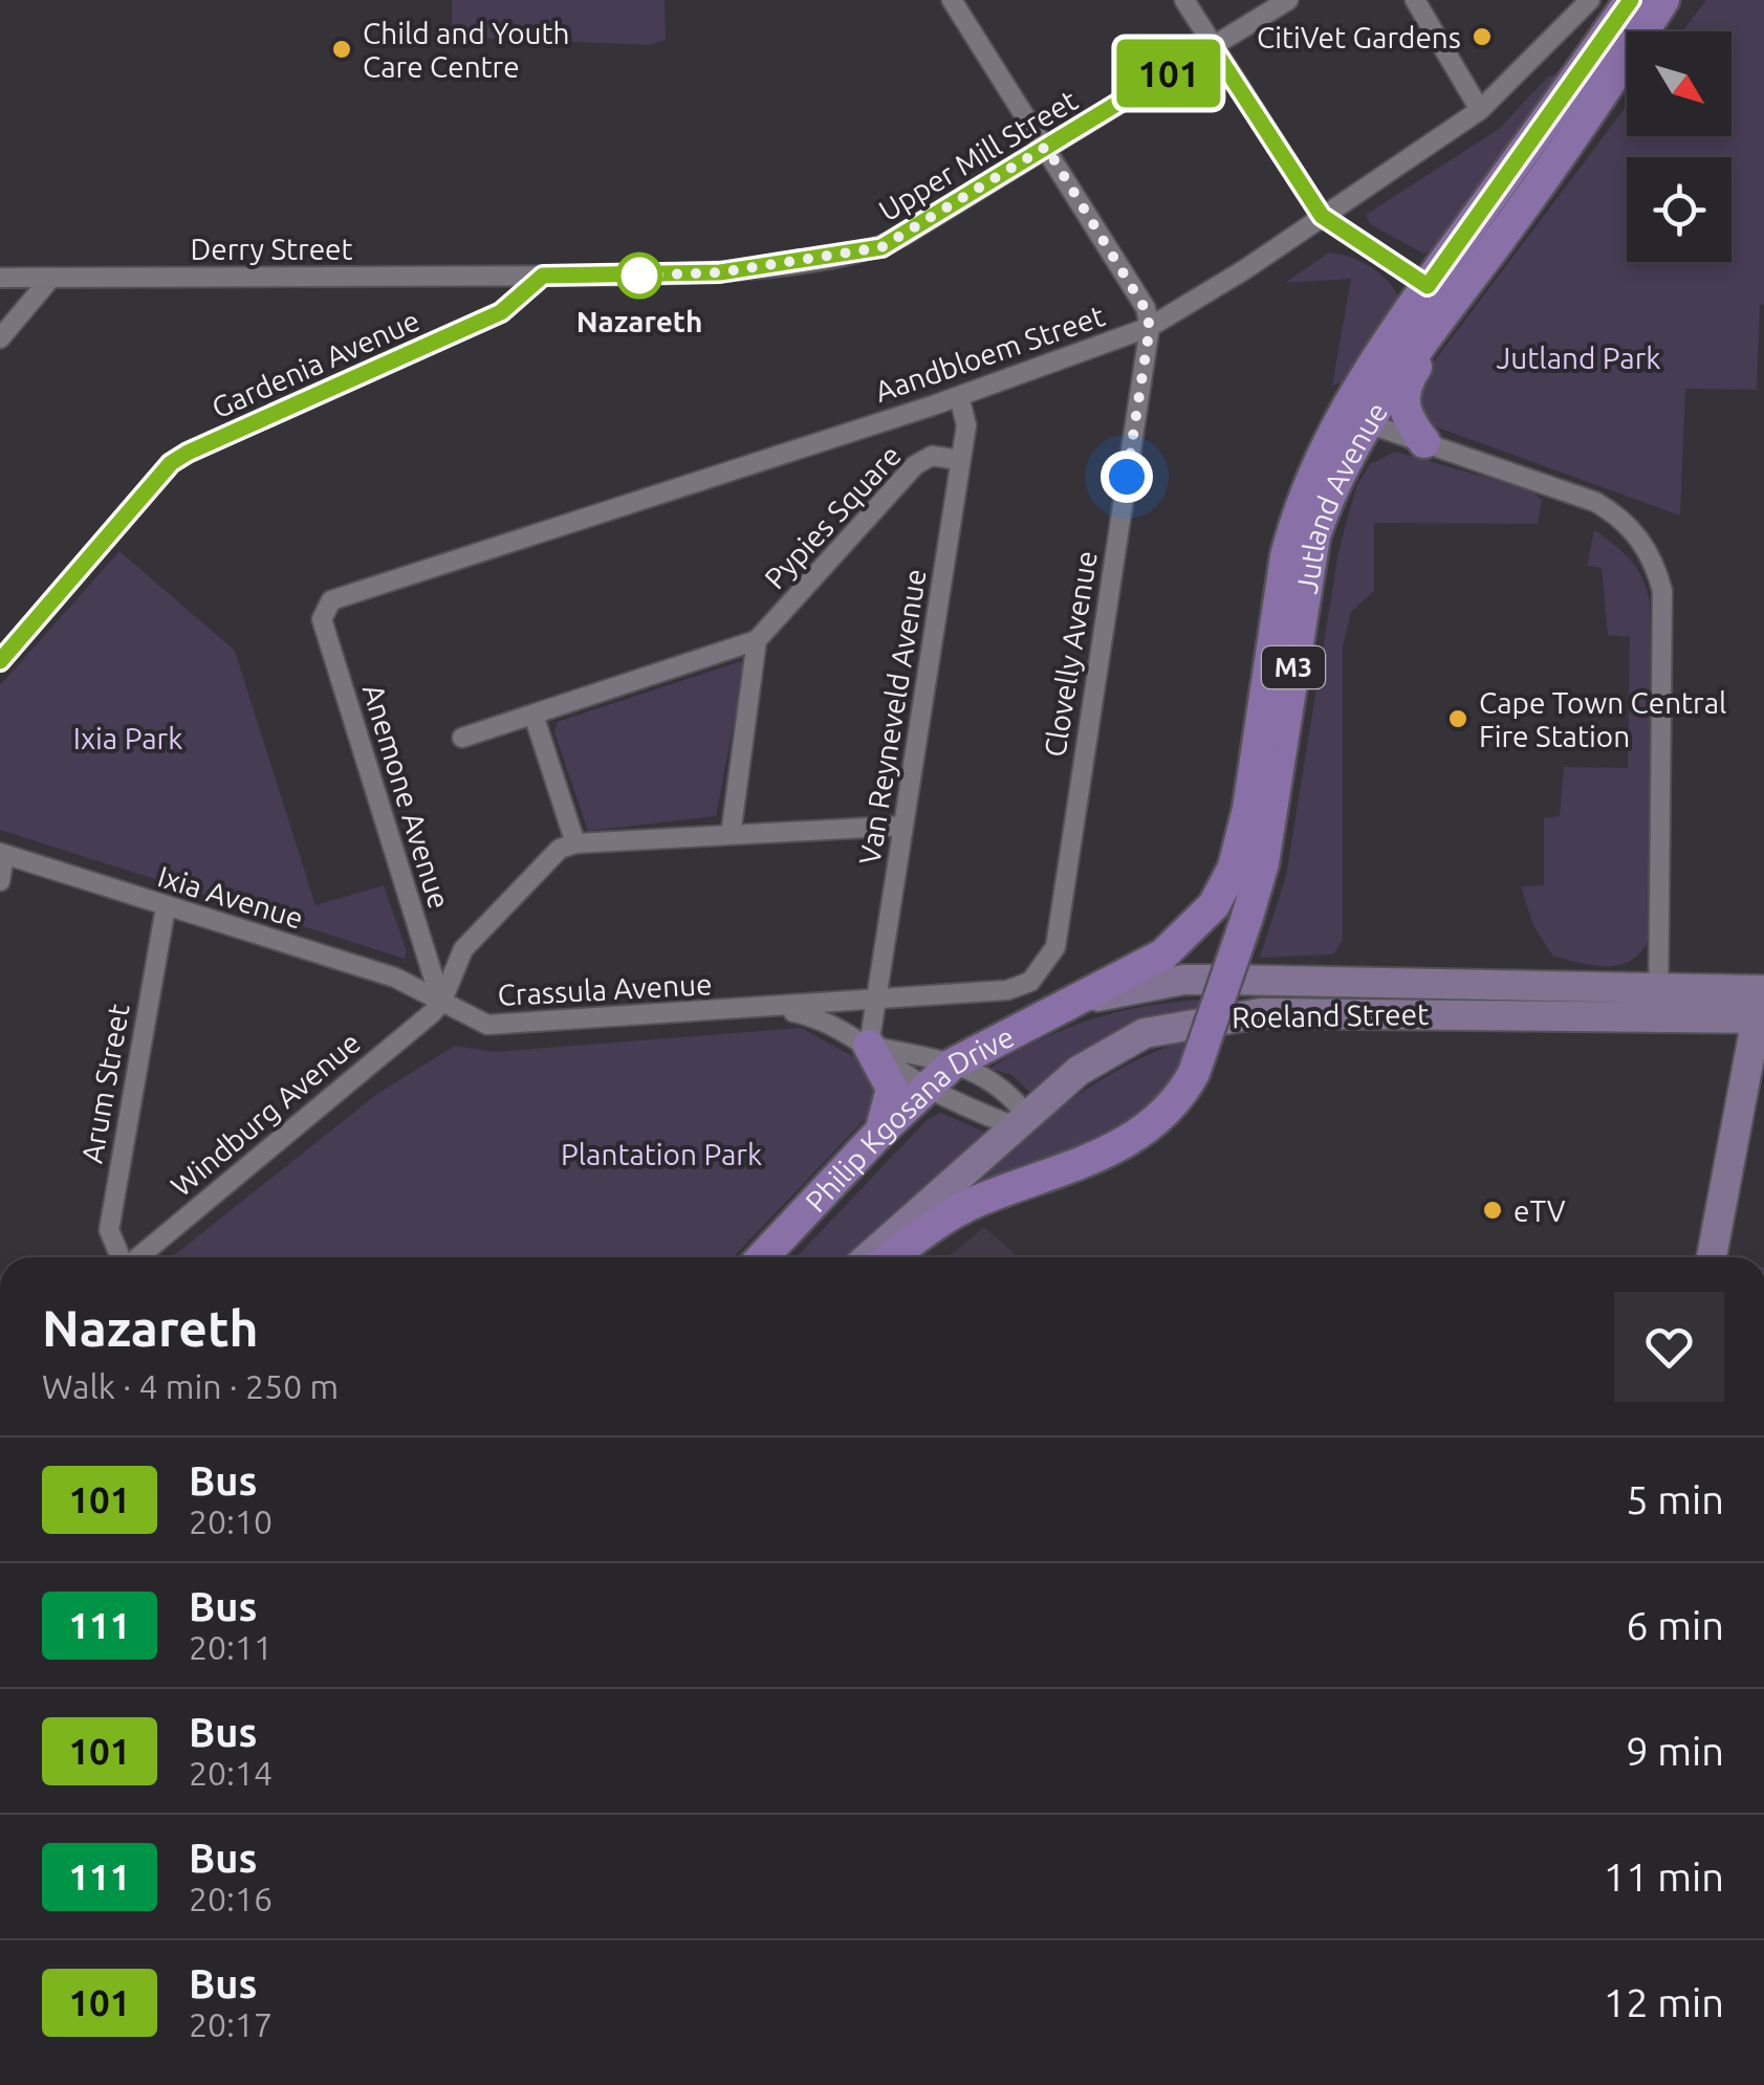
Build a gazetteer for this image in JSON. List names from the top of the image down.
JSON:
{
  "streets": {
    "main road": [
      "Jutland Avenue",
      "M3",
      "Roeland Street",
      "Philip Kgosana Drive"
    ],
    "street": [
      "Upper Mill Street",
      "Derry Street",
      "Aandbloem Street",
      "Gardenia Avenue",
      "Pypies Square",
      "Clovelly Avenue",
      "Van Reyneveld Avenue",
      "Anemone Avenue",
      "Ixia Avenue",
      "Crassula Avenue",
      "Arum Street",
      "Windburg Avenue"
    ]
  },
  "crossings": [
    ["Upper Mill Street", "Derry Street"],
    ["Upper Mill Street", "Gardenia Avenue"],
    ["Derry Street", "Gardenia Avenue"],
    ["Aandbloem Street", "Clovelly Avenue"],
    ["Aandbloem Street", "Van Reyneveld Avenue"],
    ["Aandbloem Street", "Anemone Avenue"],
    ["Jutland Avenue", "Roeland Street"],
    ["Jutland Avenue", "Philip Kgosana Drive"],
    ["Pypies Square", "Van Reyneveld Avenue"],
    ["Clovelly Avenue", "Crassula Avenue"],
    ["Van Reyneveld Avenue", "Crassula Avenue"],
    ["Anemone Avenue", "Ixia Avenue"],
    ["Anemone Avenue", "Crassula Avenue"],
    ["Anemone Avenue", "Windburg Avenue"],
    ["Ixia Avenue", "Crassula Avenue"],
    ["Ixia Avenue", "Arum Street"],
    ["Ixia Avenue", "Windburg Avenue"],
    ["Crassula Avenue", "Roeland Street"],
    ["Crassula Avenue", "Windburg Avenue"],
    ["Crassula Avenue", "Philip Kgosana Drive"],
    ["Roeland Street", "Philip Kgosana Drive"]
  ],
  "parks": ["Jutland Park", "Ixia Park", "Plantation Park"],
  "places": [
    "CitiVet Gardens",
    "Child and Youth Care Centre",
    "Nazareth",
    "Cape Town Central Fire Station",
    "eTV"
  ],
  "lines": ["bus line 101"],
  "north": "bottom right",
  "page": {
    "on_map": "101",
    "heading": ["Nazareth", "Walk · 4 min · 250 m"],
    "list": [
      {
        "mark": "101",
        "name": "Bus",
        "note": "20:10",
        "value": "5 min"
      },
      {
        "mark": "111",
        "name": "Bus",
        "note": "20:11",
        "value": "6 min"
      },
      {
        "mark": "101",
        "name": "Bus",
        "note": "20:14",
        "value": "9 min"
      },
      {
        "mark": "111",
        "name": "Bus",
        "note": "20:16",
        "value": "11 min"
      },
      {
        "mark": "101",
        "name": "Bus",
        "note": "20:17",
        "value": "12 min"
      }
    ]
  }
}
